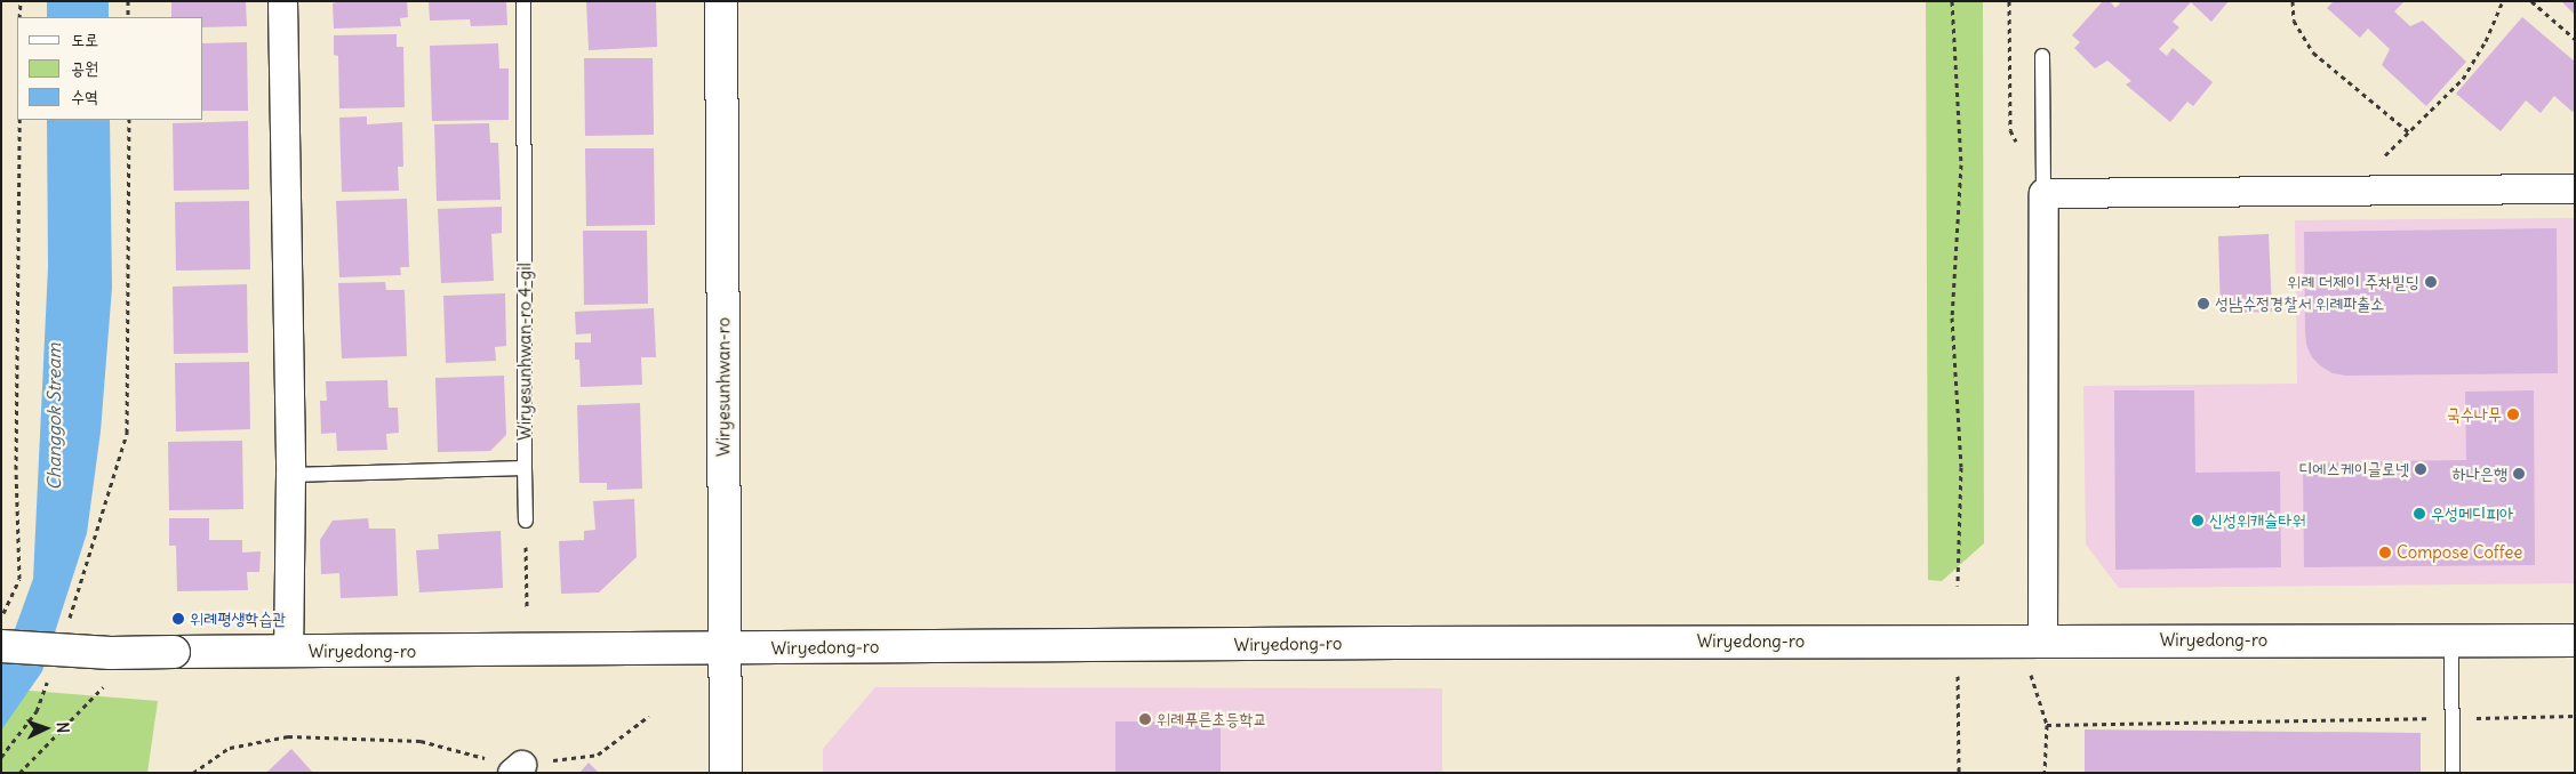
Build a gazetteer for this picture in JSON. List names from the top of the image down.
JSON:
{
  "streets": {
    "street": ["Wiryesunhwan-ro", "Wiryedong-ro"],
    "lane": ["Wiryesunhwan-ro 4-gil"]
  },
  "crossings": [
    ["Wiryesunhwan-ro", "Wiryedong-ro"]
  ],
  "water": ["Changgok Stream"],
  "places": [
    "위례 더제이 주차빌딩",
    "성남수정경찰서 위례파출소",
    "국수나무",
    "디에스케이글로넷",
    "하나은행",
    "우성메디피아",
    "신성위캐슬타워",
    "Compose Coffee",
    "위례평생학습관",
    "위례푸른초등학교"
  ],
  "legend": ["도로", "공원", "수역"],
  "north": "right"
}
